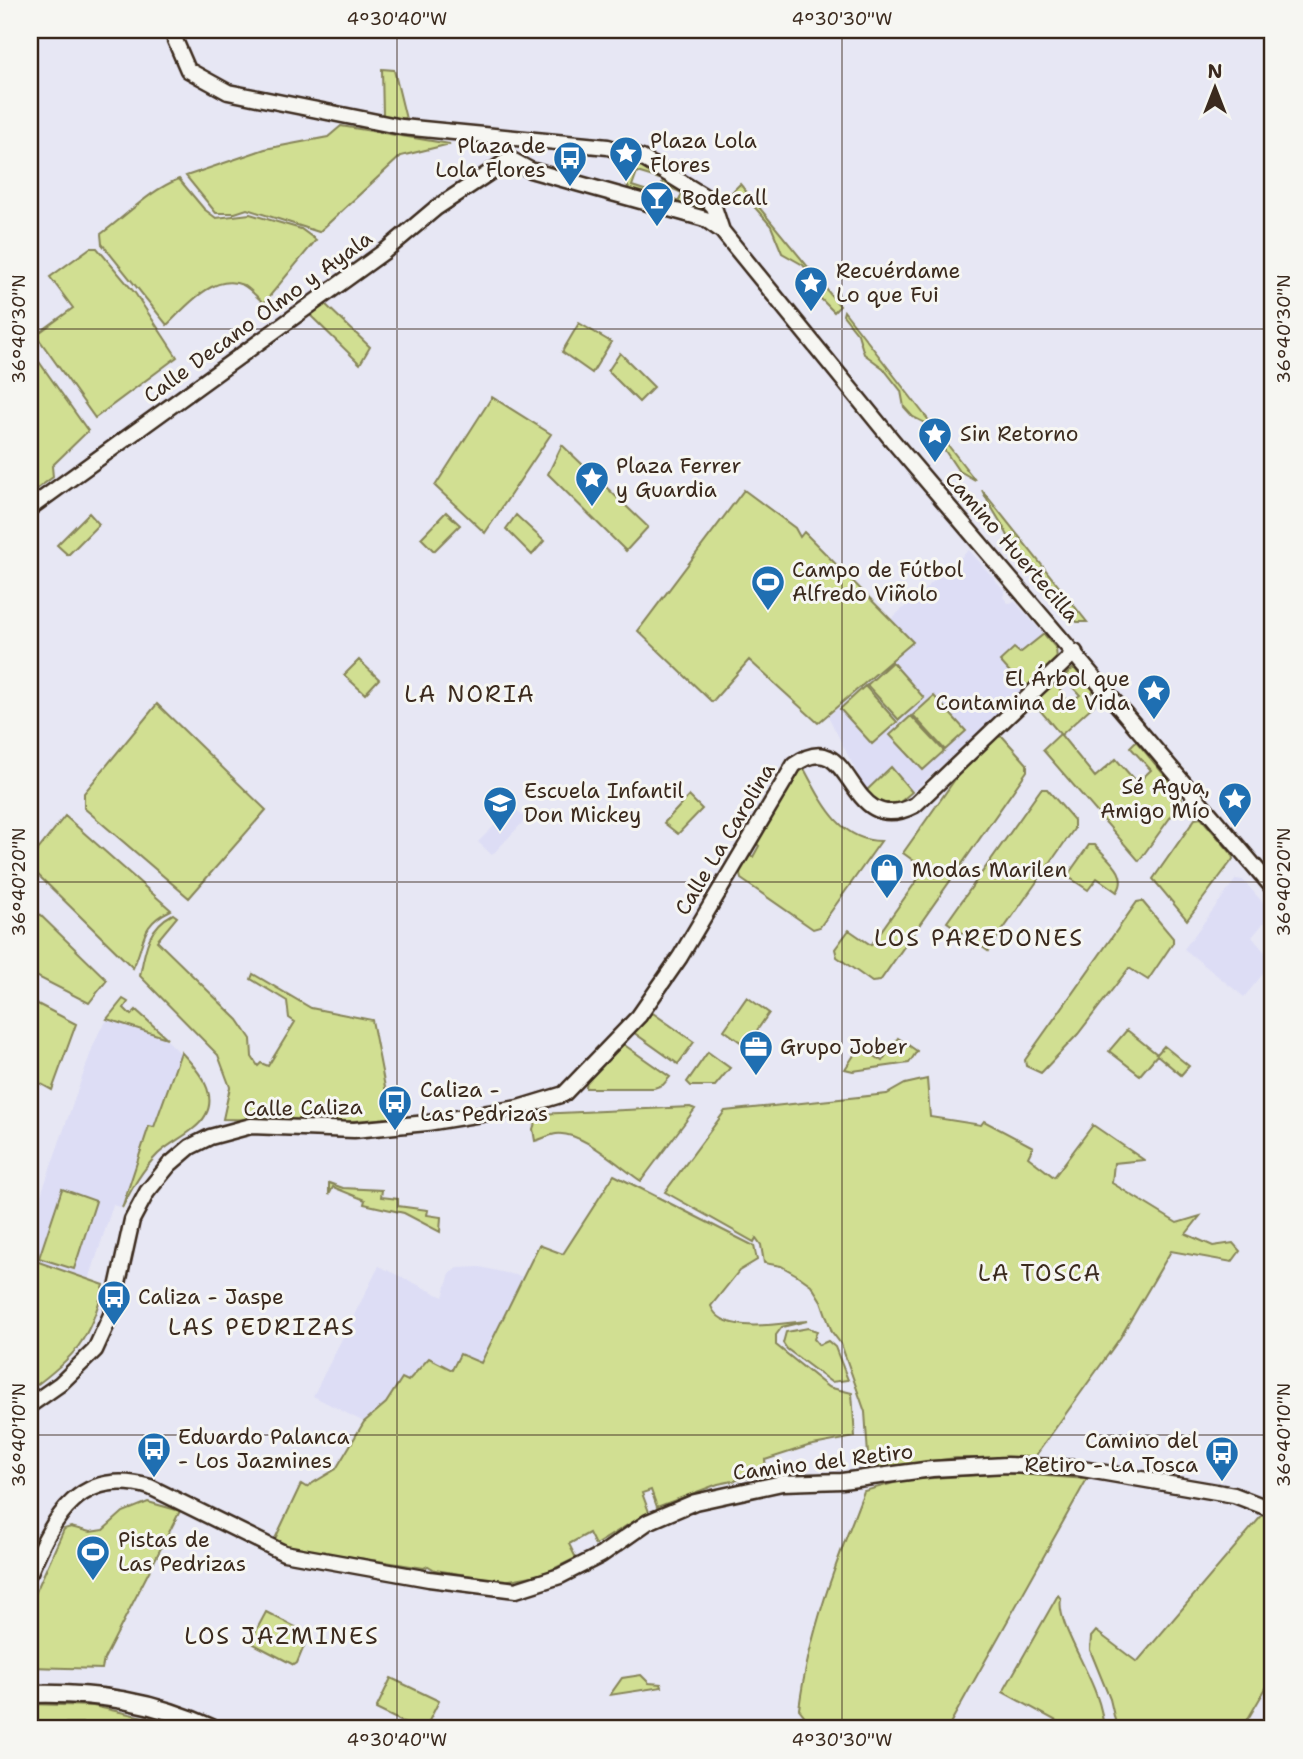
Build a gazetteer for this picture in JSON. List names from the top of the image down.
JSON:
{
  "streets": {
    "street": [
      "Calle Decano Olmo y Ayala",
      "Camino Huertecilla",
      "Calle La Carolina",
      "Calle Caliza",
      "Camino del Retiro"
    ]
  },
  "crossings": [
    ["Camino Huertecilla", "Calle La Carolina"],
    ["Calle La Carolina", "Calle Caliza"]
  ],
  "districts": [
    "LA NORIA",
    "LOS PAREDONES",
    "LA TOSCA",
    "LAS PEDRIZAS",
    "LOS JAZMINES"
  ],
  "places": {
    "place": [
      "Plaza Lola Flores",
      "Recuérdame Lo que Fui",
      "Sin Retorno",
      "Plaza Ferrer y Guardia",
      "El Árbol que Contamina de Vida",
      "Sé Agua, Amigo Mío"
    ],
    "bus stop": [
      "Plaza de Lola Flores",
      "Caliza - Las Pedrizas",
      "Caliza - Jaspe",
      "Eduardo Palanca - Los Jazmines",
      "Camino del Retiro - La Tosca"
    ],
    "bar": ["Bodecall"],
    "sports": ["Campo de Fútbol Alfredo Viñolo", "Pistas de Las Pedrizas"],
    "school or university": ["Escuela Infantil Don Mickey"],
    "shop": ["Modas Marilen"],
    "office": ["Grupo Jober"]
  },
  "north": "top",
  "coordinates": [
    "4°30'40\"W",
    "4°30'30\"W",
    "36°40'30\"N",
    "36°40'20\"N",
    "36°40'10\"N"
  ]
}
